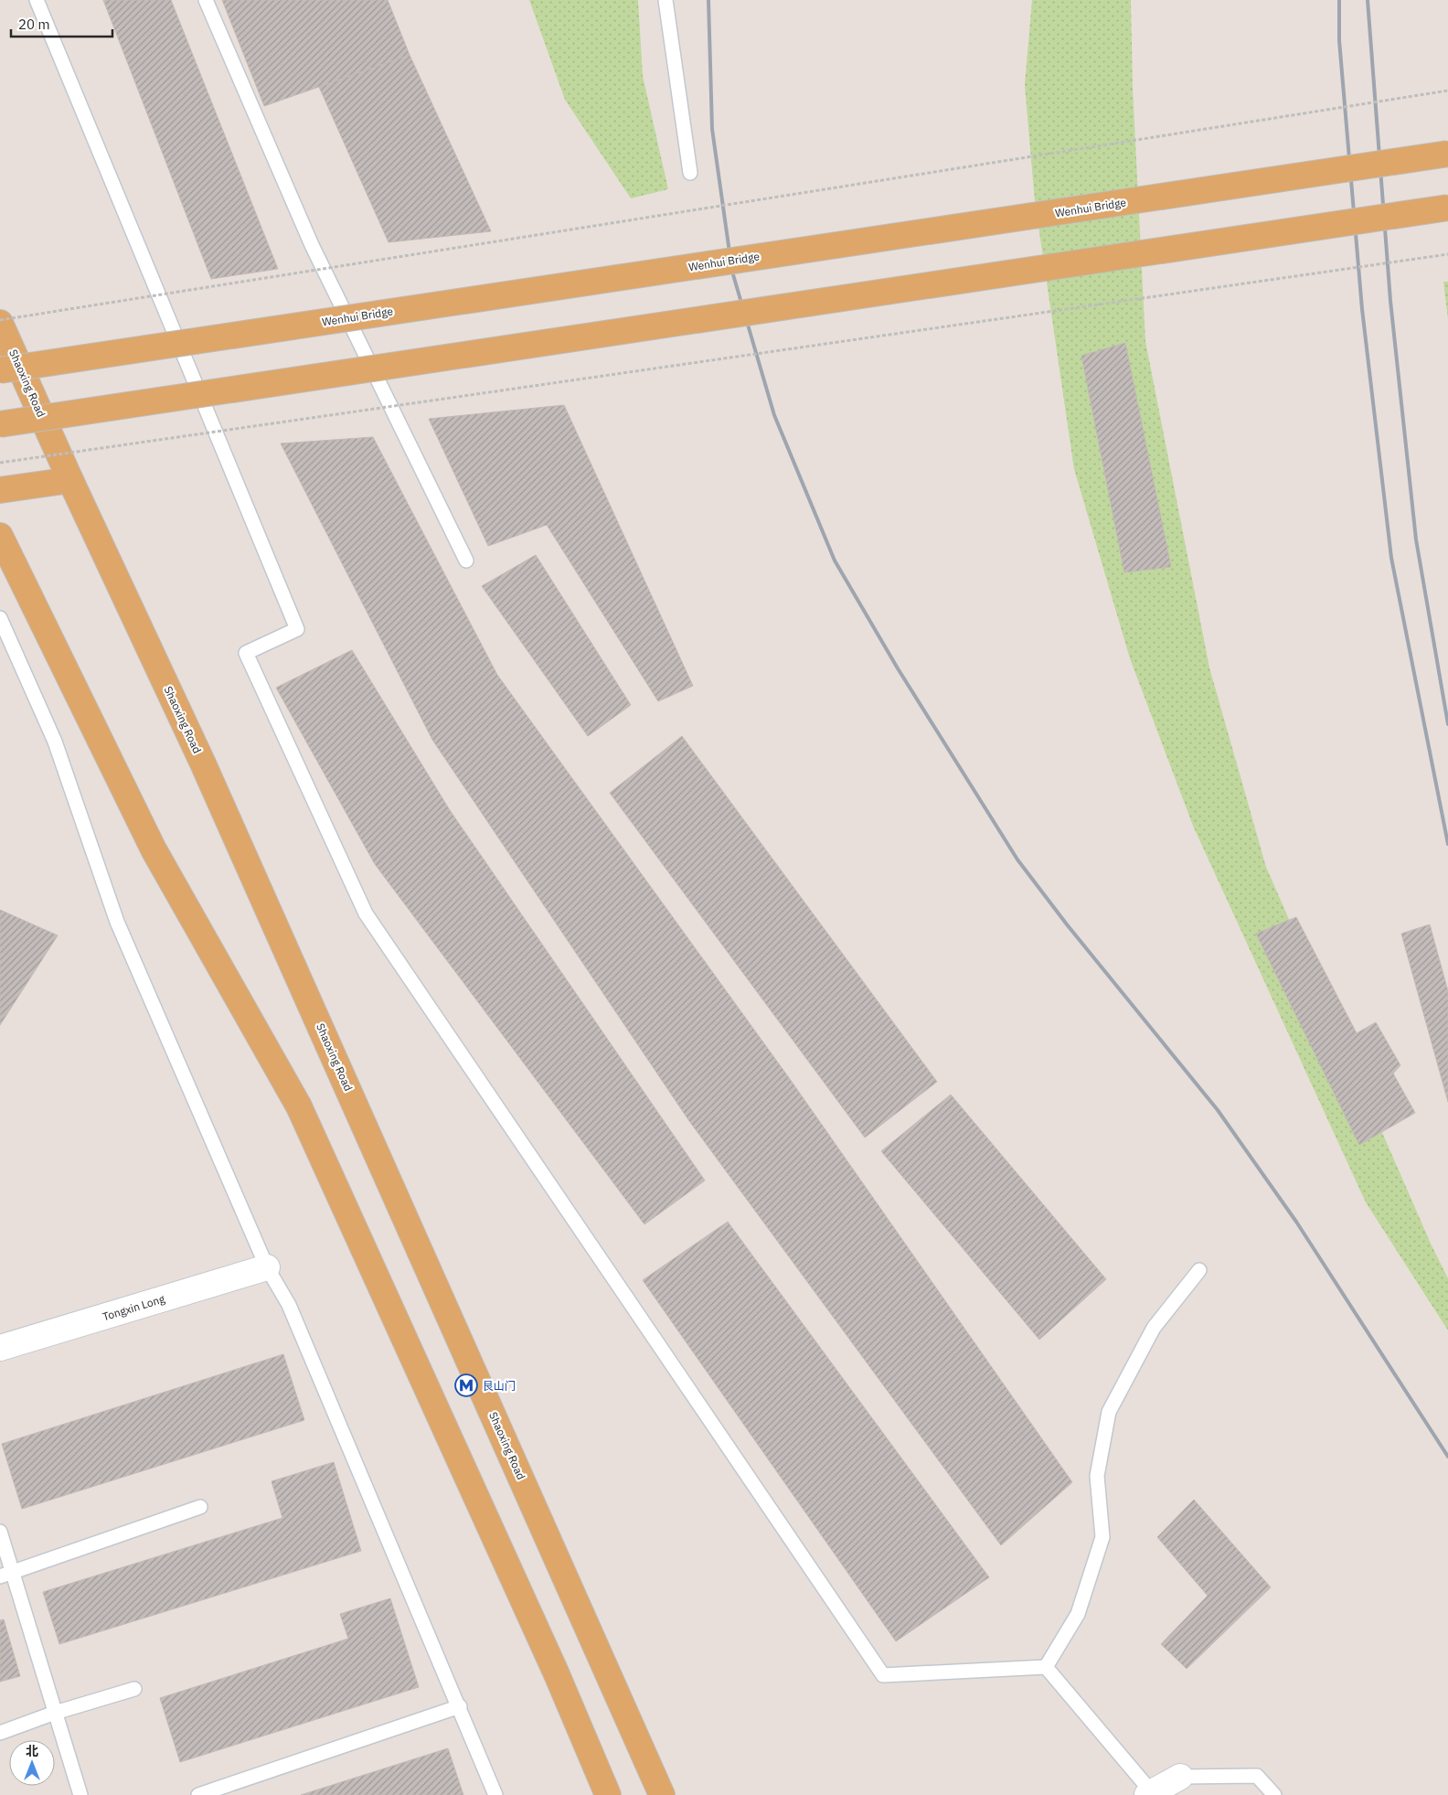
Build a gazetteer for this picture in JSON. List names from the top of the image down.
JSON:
{
  "streets": {
    "main road": ["Wenhui Bridge", "Shaoxing Road"],
    "street": ["Tongxin Long"]
  },
  "places": {
    "metro station": ["艮山门"]
  },
  "scale_bar": "20 m",
  "north": "top"
}
